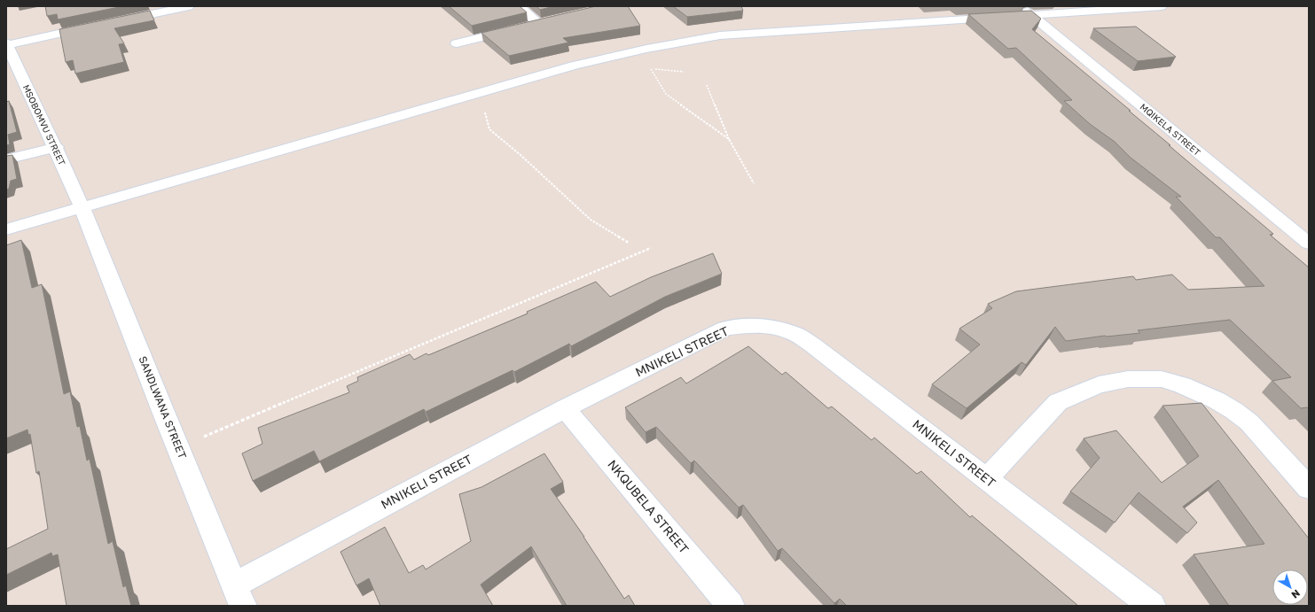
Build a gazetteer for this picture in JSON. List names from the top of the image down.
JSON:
{
  "streets": {
    "street": [
      "MSOBOMVU STREET",
      "MQIKELA STREET",
      "MNIKELI STREET",
      "SANDLWANA STREET",
      "NKQUBELA STREET"
    ]
  },
  "crossings": [
    ["MSOBOMVU STREET", "SANDLWANA STREET"],
    ["MNIKELI STREET", "SANDLWANA STREET"],
    ["MNIKELI STREET", "NKQUBELA STREET"]
  ],
  "north": "bottom right"
}
